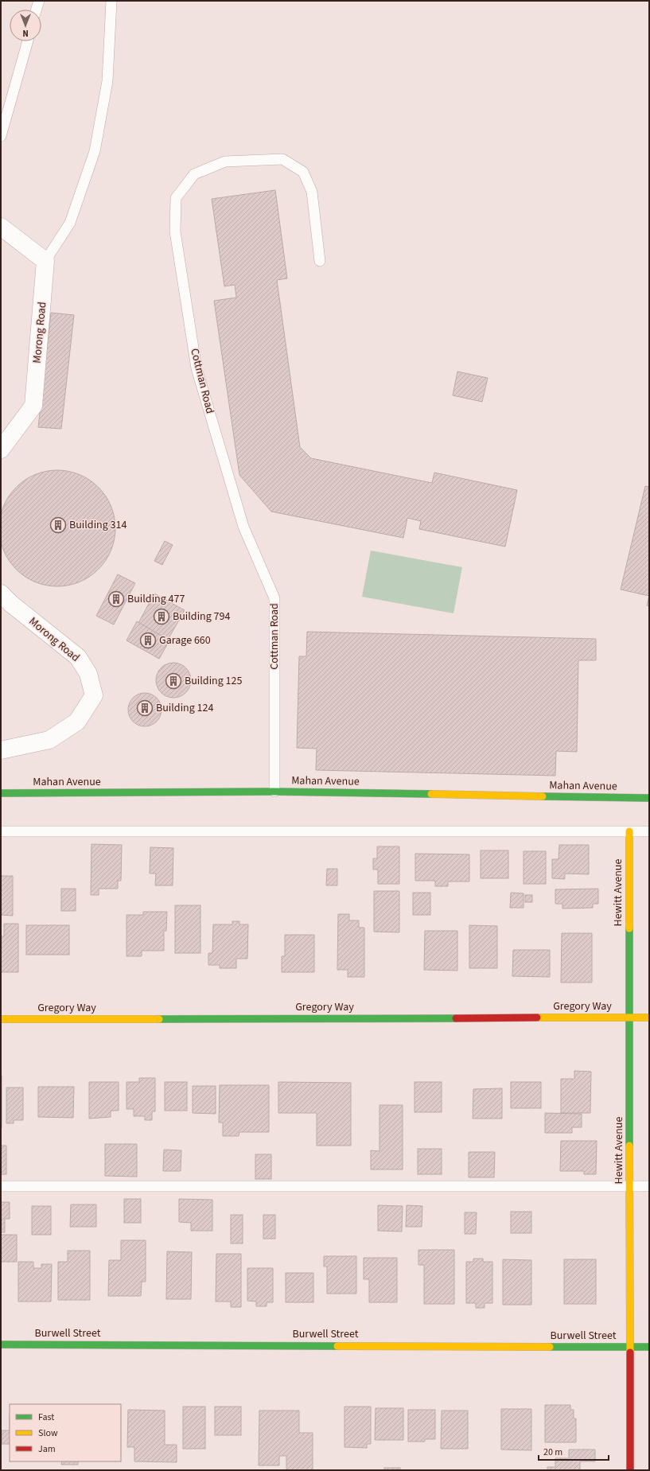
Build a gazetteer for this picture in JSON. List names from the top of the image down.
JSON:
{
  "streets": {
    "main road": [
      "Mahan Avenue",
      "Hewitt Avenue",
      "Gregory Way",
      "Burwell Street"
    ],
    "street": ["Morong Road"],
    "lane": ["Cottman Road"]
  },
  "crossings": [
    ["Cottman Road", "Mahan Avenue"],
    ["Hewitt Avenue", "Gregory Way"],
    ["Hewitt Avenue", "Burwell Street"]
  ],
  "places": {
    "building": [
      "Building 314",
      "Building 477",
      "Building 794",
      "Garage 660",
      "Building 125",
      "Building 124"
    ]
  },
  "legend": ["Fast", "Slow", "Jam"],
  "scale_bar": "20 m",
  "north": "bottom"
}
